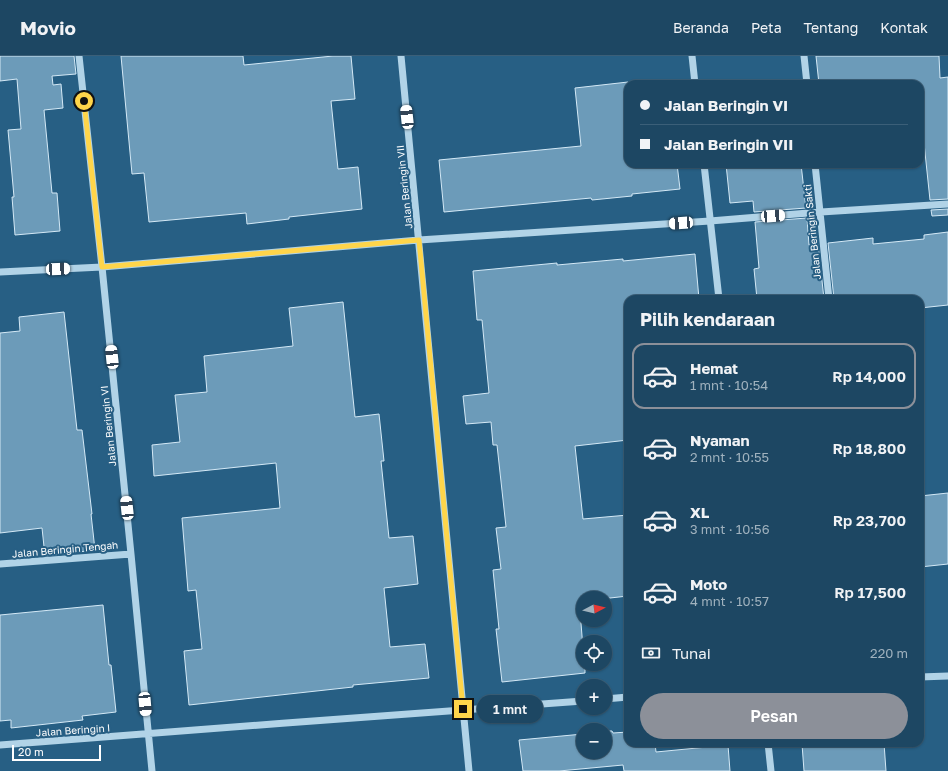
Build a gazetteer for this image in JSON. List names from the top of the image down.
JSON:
{
  "streets": {
    "street": [
      "Jalan Beringin VII",
      "Jalan Beringin Sakti",
      "Jalan Beringin VI",
      "Jalan Beringin Tengah",
      "Jalan Beringin I"
    ]
  },
  "crossings": [
    ["Jalan Beringin VII", "Jalan Beringin I"],
    ["Jalan Beringin VI", "Jalan Beringin Tengah"],
    ["Jalan Beringin VI", "Jalan Beringin I"]
  ],
  "scale_bar": "20 m",
  "north": "right",
  "page": {
    "header": "Movio",
    "nav": [
      "Beranda",
      "Peta",
      "Tentang",
      "Kontak"
    ],
    "banner": ["Jalan Beringin VI", "Jalan Beringin VII"],
    "heading": "Pilih kendaraan",
    "list": [
      {
        "name": "Hemat",
        "note": "1 mnt · 10:54",
        "value": "Rp 14,000"
      },
      {
        "name": "Nyaman",
        "note": "2 mnt · 10:55",
        "value": "Rp 18,800"
      },
      {
        "name": "XL",
        "note": "3 mnt · 10:56",
        "value": "Rp 23,700"
      },
      {
        "name": "Moto",
        "note": "4 mnt · 10:57",
        "value": "Rp 17,500"
      }
    ],
    "map_buttons": ["+", "−"],
    "pay": ["Tunai", "220 m"],
    "buttons": "Pesan",
    "bubble": "1 mnt",
    "scale": "20 m"
  }
}
